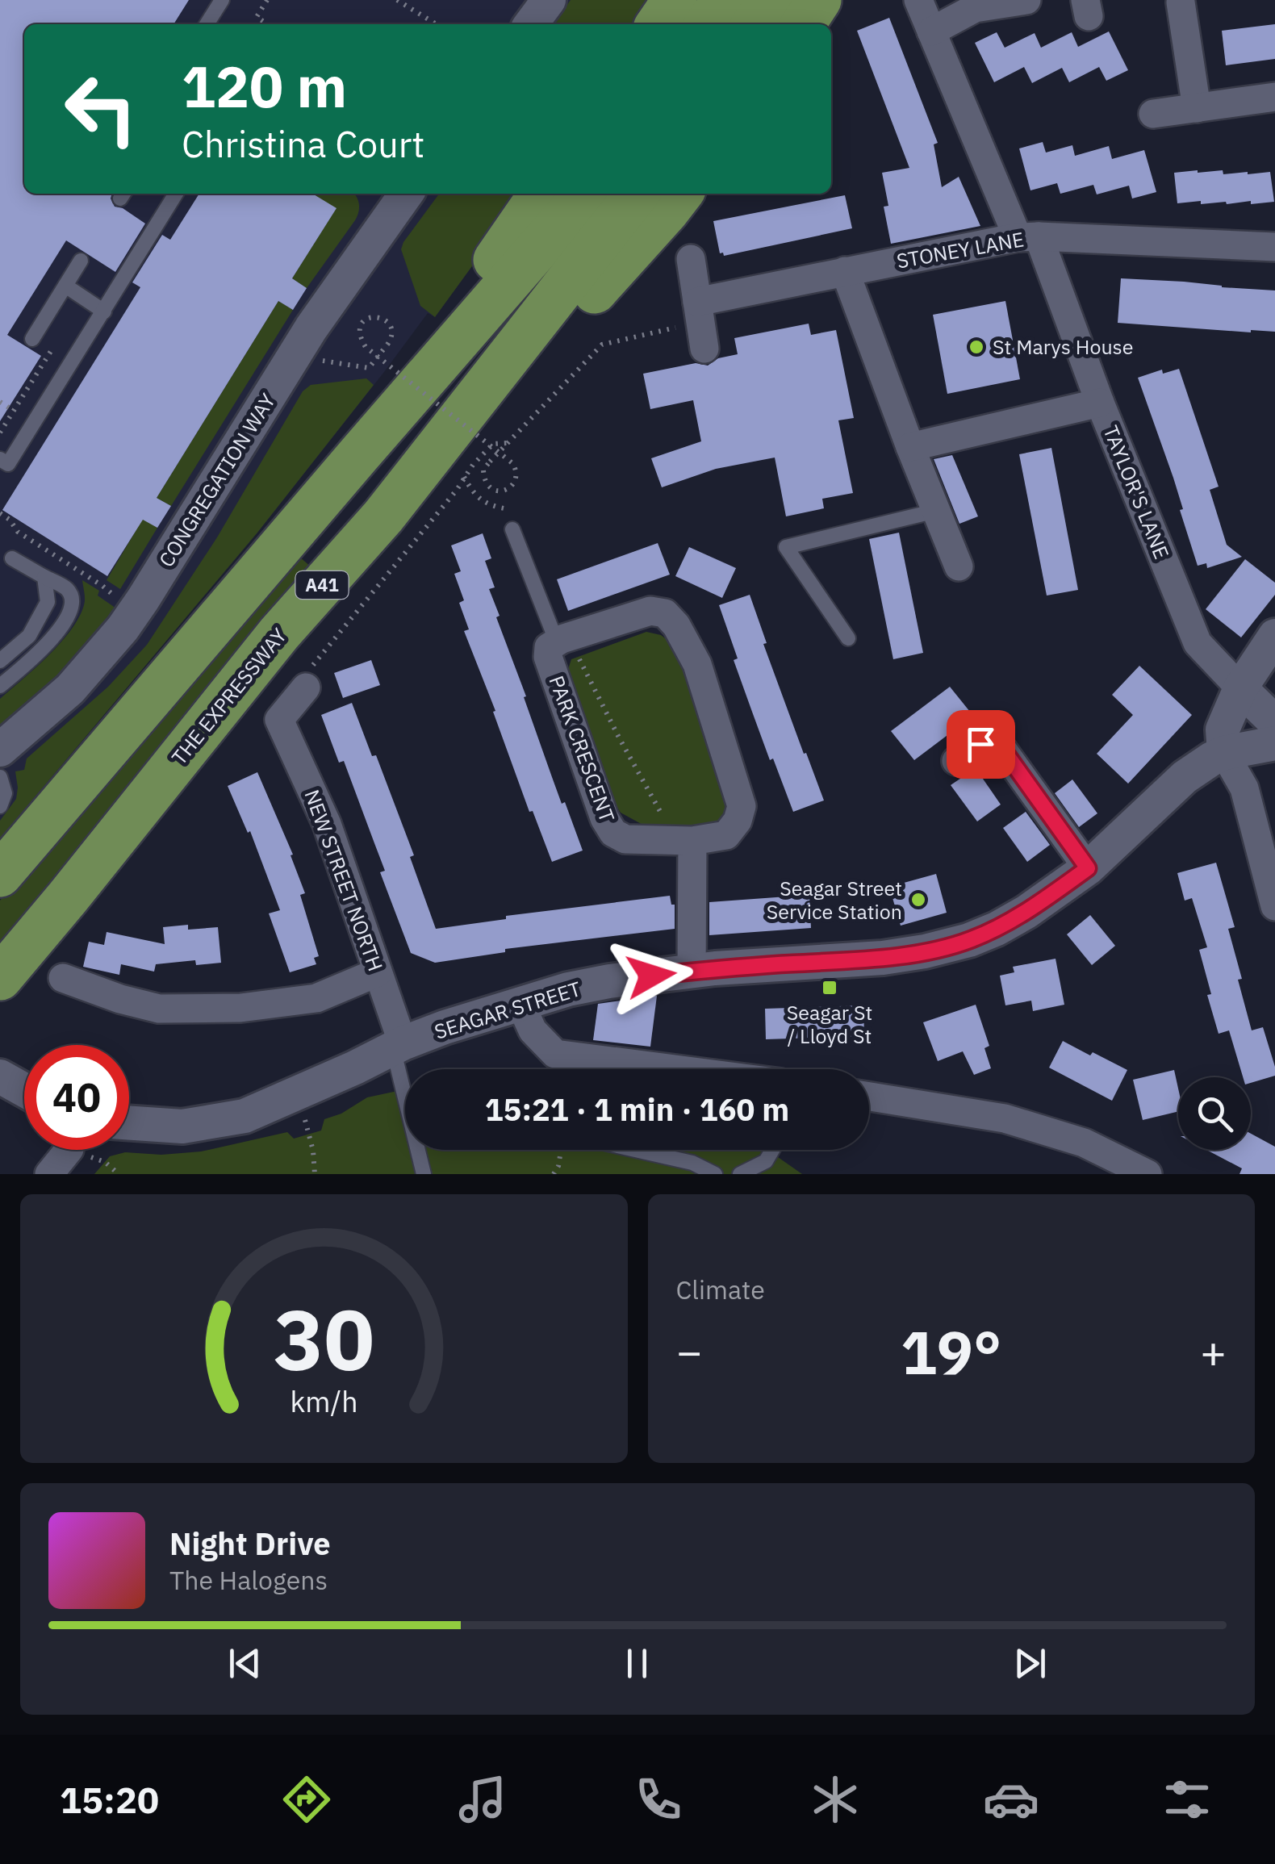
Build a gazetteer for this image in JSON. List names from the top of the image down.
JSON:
{
  "streets": {
    "highway": ["A41", "THE EXPRESSWAY"],
    "street": [
      "STONEY LANE",
      "CONGREGATION WAY",
      "TAYLOR'S LANE",
      "PARK CRESCENT",
      "NEW STREET NORTH",
      "SEAGAR STREET"
    ]
  },
  "crossings": [
    ["STONEY LANE", "TAYLOR'S LANE"],
    ["A41", "THE EXPRESSWAY"],
    ["NEW STREET NORTH", "SEAGAR STREET"]
  ],
  "places": {
    "other": ["St Marys House", "Seagar Street Service Station"],
    "transit": ["Seagar St / Lloyd St"]
  },
  "page": {
    "turn": ["120 m", "Christina Court"],
    "limit": "40",
    "trip": "15:21 · 1 min · 160 m",
    "tile": "Climate",
    "heat": ["−", "19°", "+"],
    "song": ["Night Drive", "The Halogens"],
    "tabs": "15:20",
    "gauge": ["30", "km/h"]
  }
}
